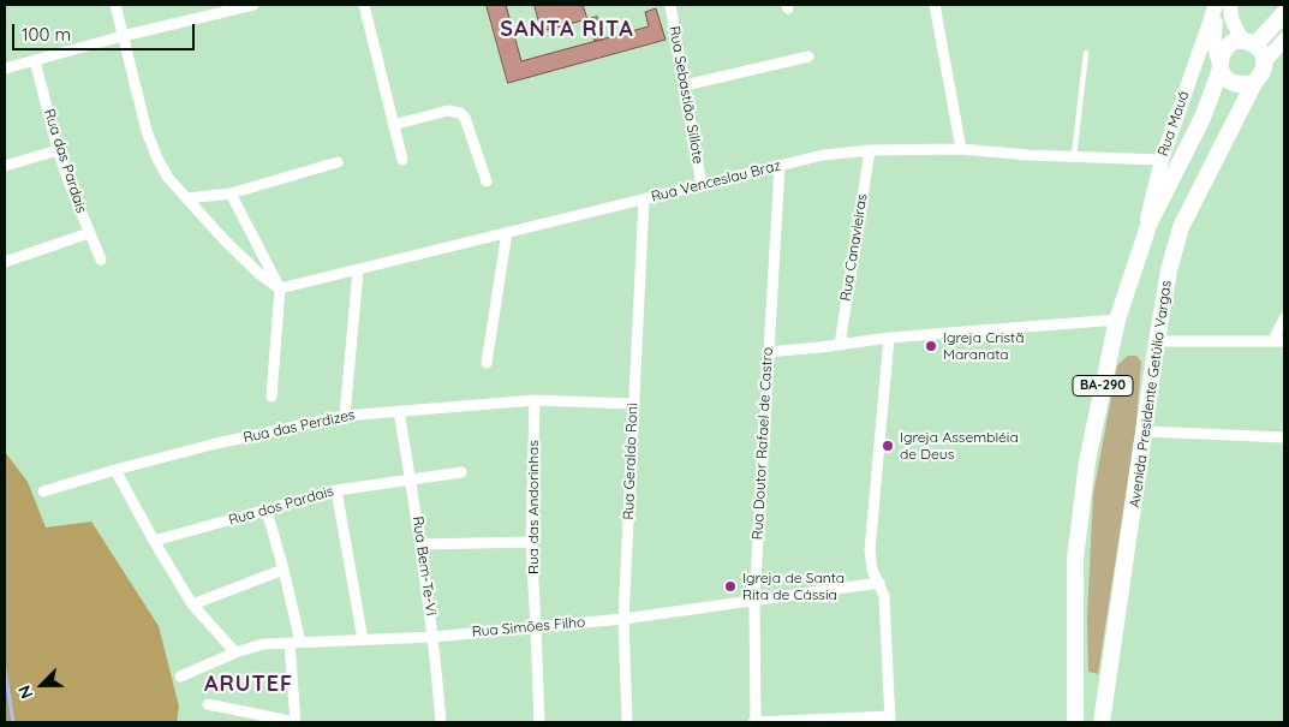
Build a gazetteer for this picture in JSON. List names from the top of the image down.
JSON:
{
  "streets": {
    "main road": ["BA-290", "Avenida Presidente Getúlio Vargas"],
    "street": [
      "Rua Sebastião Sillote",
      "Rua Mauá",
      "Rua das Pardais",
      "Rua Venceslau Braz",
      "Rua Canavieiras",
      "Rua das Perdizes",
      "Rua Doutor Rafael de Castro",
      "Rua Geraldo Roni",
      "Rua dos Pardais",
      "Rua das Andorinhas",
      "Rua Bem-Te-Vi",
      "Rua Simões Filho"
    ]
  },
  "crossings": [
    ["Rua Sebastião Sillote", "Rua Venceslau Braz"],
    ["Rua Mauá", "Rua Venceslau Braz"],
    ["Rua Mauá", "BA-290"],
    ["Rua Mauá", "Avenida Presidente Getúlio Vargas"],
    ["Rua Venceslau Braz", "Rua Canavieiras"],
    ["Rua Venceslau Braz", "Rua Doutor Rafael de Castro"],
    ["Rua Venceslau Braz", "Rua Geraldo Roni"],
    ["BA-290", "Avenida Presidente Getúlio Vargas"],
    ["Rua das Perdizes", "Rua Geraldo Roni"],
    ["Rua das Perdizes", "Rua das Andorinhas"],
    ["Rua das Perdizes", "Rua Bem-Te-Vi"],
    ["Rua Doutor Rafael de Castro", "Rua Simões Filho"],
    ["Rua Geraldo Roni", "Rua Simões Filho"],
    ["Rua dos Pardais", "Rua Bem-Te-Vi"],
    ["Rua das Andorinhas", "Rua Simões Filho"],
    ["Rua Bem-Te-Vi", "Rua Simões Filho"]
  ],
  "districts": ["SANTA RITA", "ARUTEF"],
  "places": ["Igreja Cristã Maranata", "Igreja Assembléia de Deus", "Igreja de Santa Rita de Cássia"],
  "scale_bar": "100 m",
  "north": "bottom left"
}
